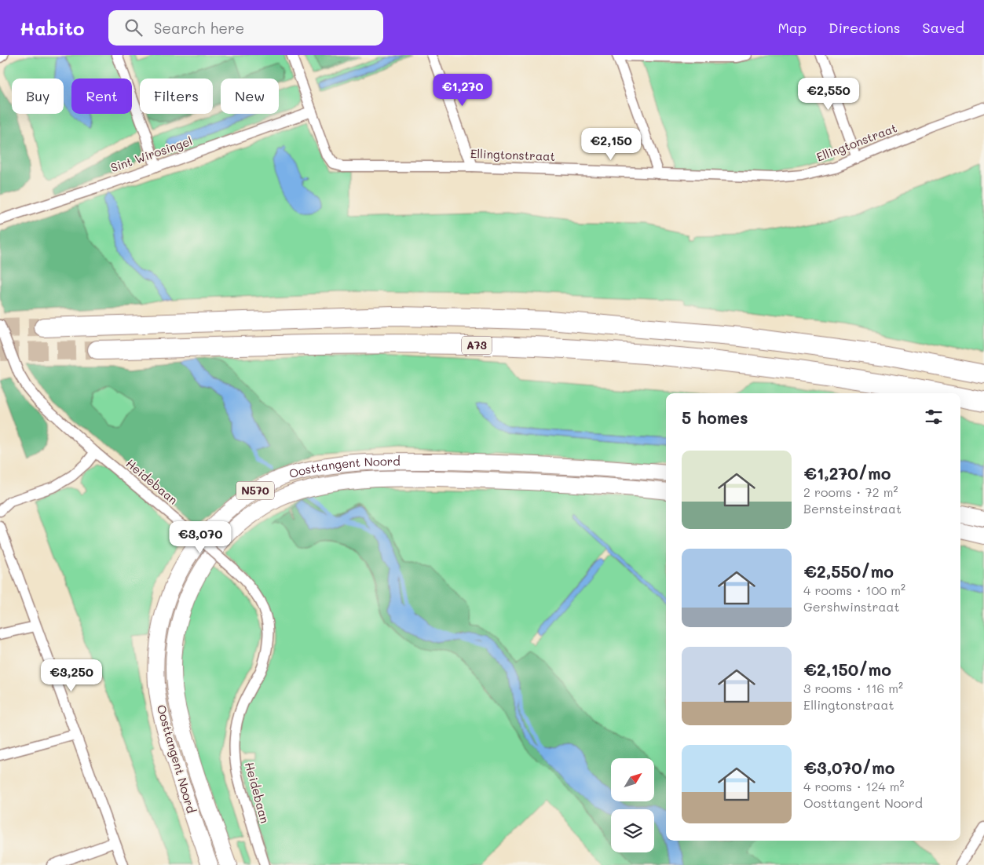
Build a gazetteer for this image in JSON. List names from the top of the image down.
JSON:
{
  "streets": {
    "highway": ["A73"],
    "main road": ["Oosttangent Noord", "N570"],
    "street": ["Ellingtonstraat", "Sint Wirosingel", "Heidebaan"]
  },
  "crossings": [
    ["Ellingtonstraat", "Sint Wirosingel"]
  ],
  "north": "top right",
  "page": {
    "header": "Habito",
    "search": "Search here",
    "nav": ["Map", "Directions", "Saved"],
    "price": [
      "€1,270",
      "€2,550",
      "€2,150",
      "€3,070",
      "€3,250"
    ],
    "chip": [
      "Buy",
      "Rent",
      "Filters",
      "New"
    ],
    "heading": "5 homes",
    "list": [
      {
        "name": "€1,270/mo",
        "note": "2 rooms · 72 m² · Bernsteinstraat"
      },
      {
        "name": "€2,550/mo",
        "note": "4 rooms · 100 m² · Gershwinstraat"
      },
      {
        "name": "€2,150/mo",
        "note": "3 rooms · 116 m² · Ellingtonstraat"
      },
      {
        "name": "€3,070/mo",
        "note": "4 rooms · 124 m² · Oosttangent Noord"
      }
    ]
  }
}
